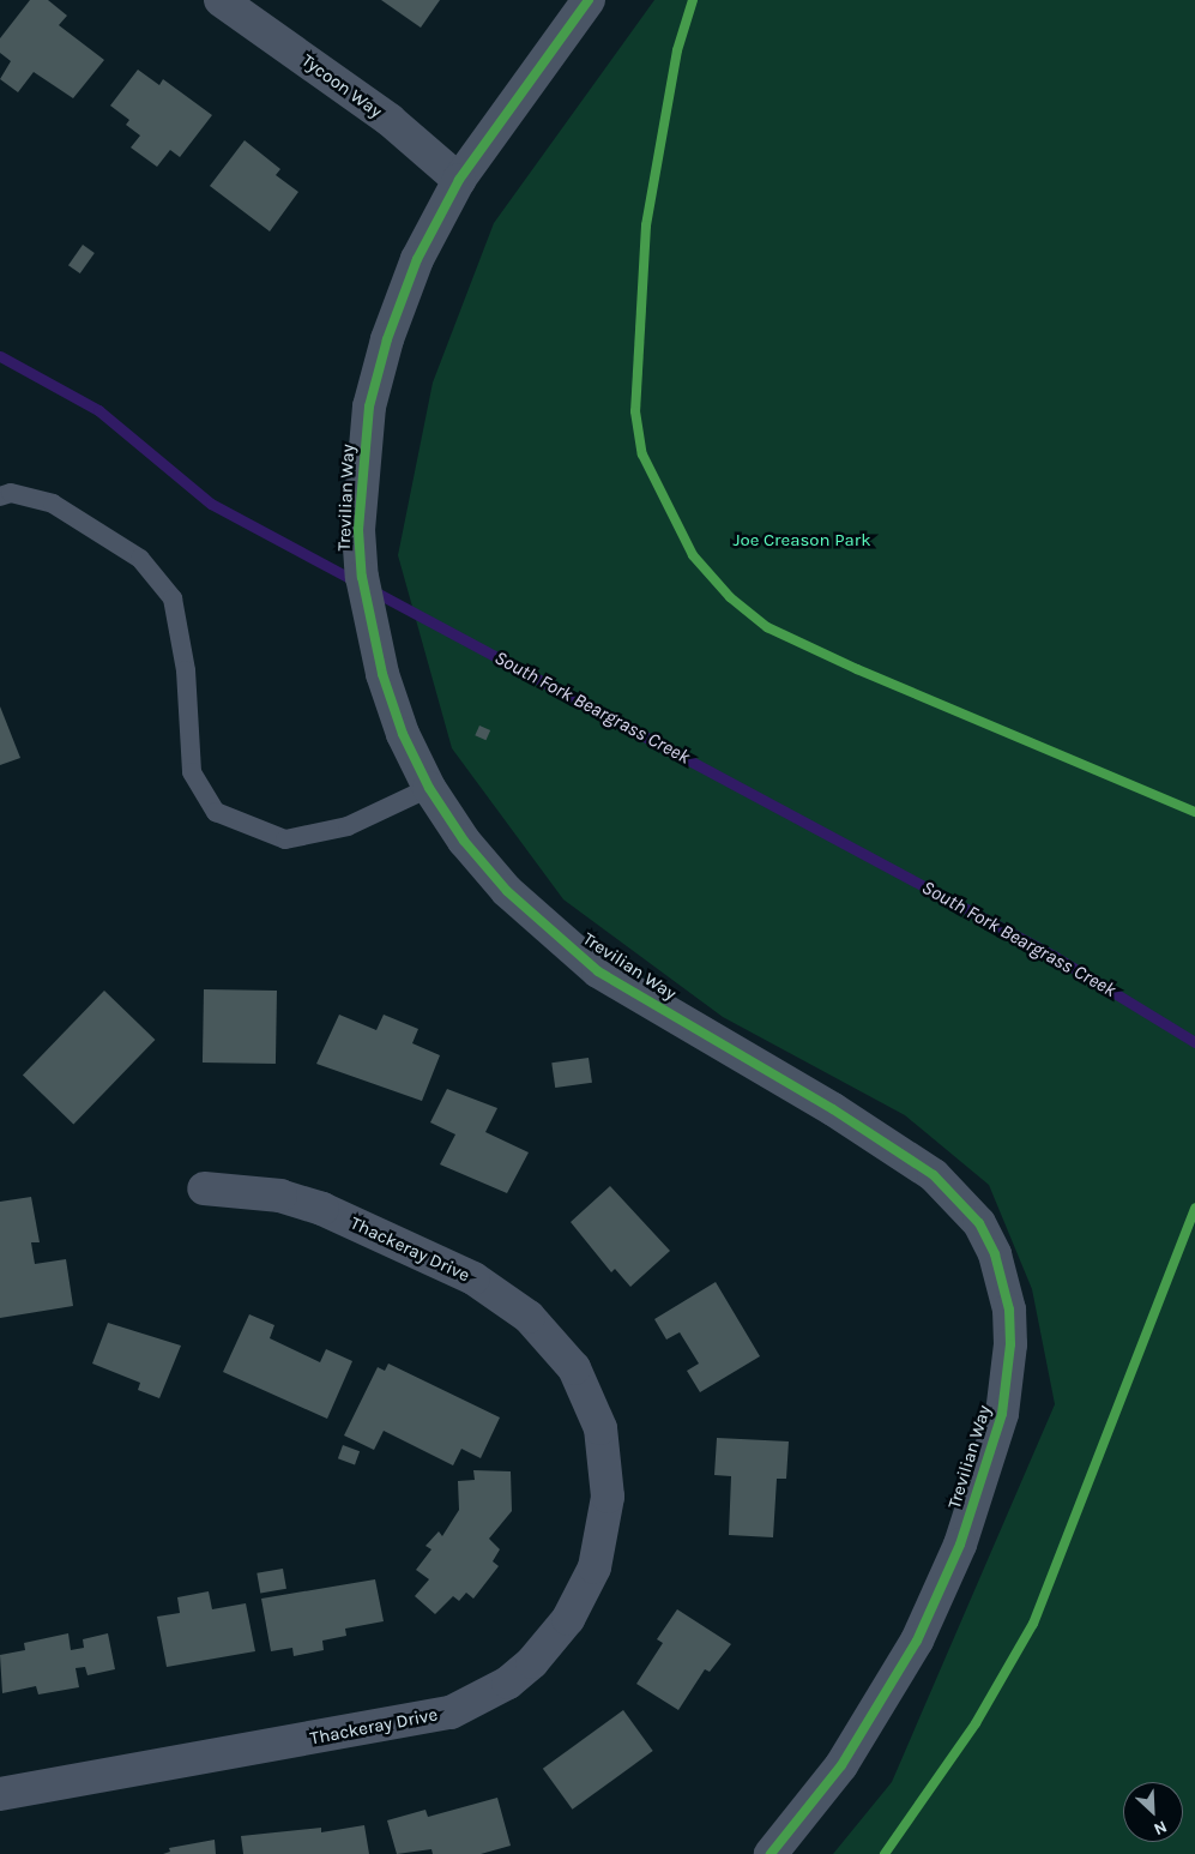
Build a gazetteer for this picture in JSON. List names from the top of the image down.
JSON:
{
  "streets": {
    "street": ["Tycoon Way", "Trevilian Way", "Thackeray Drive"]
  },
  "crossings": [
    ["Tycoon Way", "Trevilian Way"]
  ],
  "water": ["South Fork Beargrass Creek"],
  "parks": ["Joe Creason Park"],
  "north": "bottom right"
}
